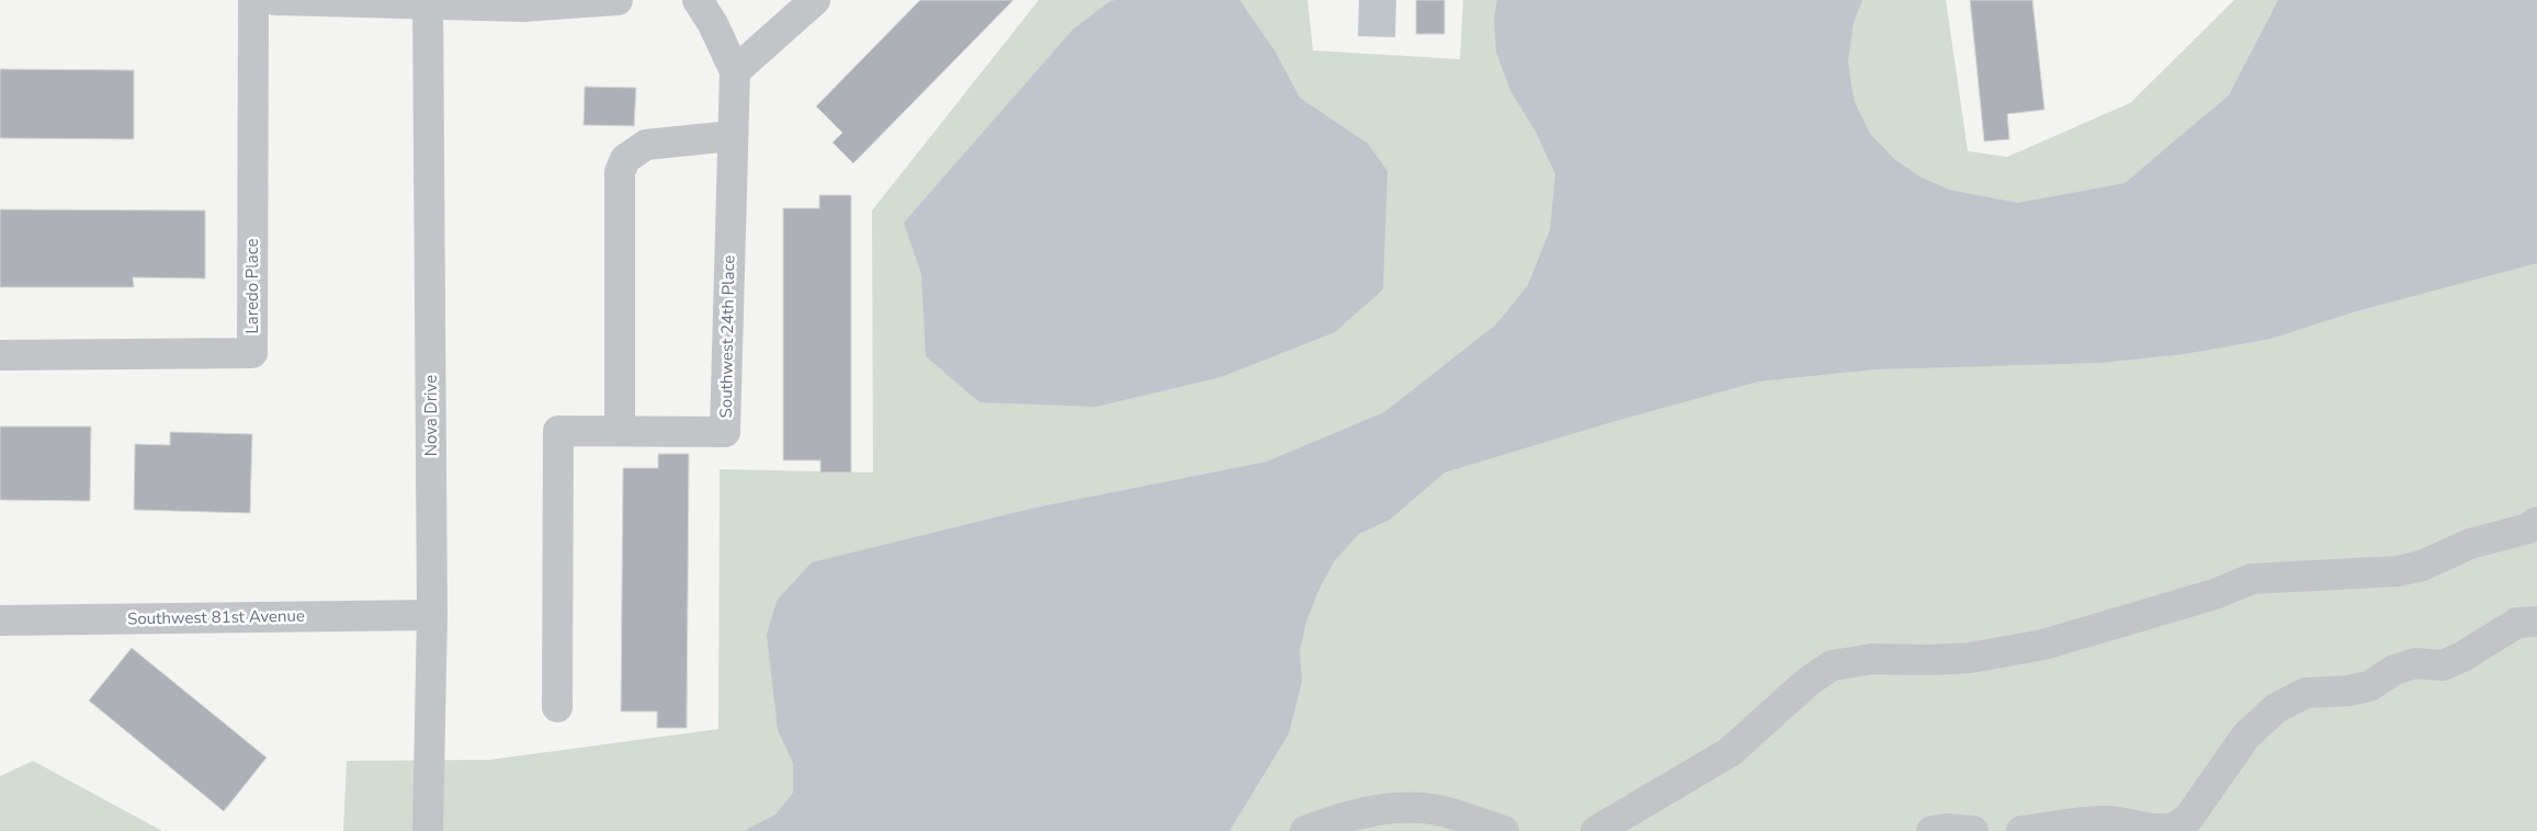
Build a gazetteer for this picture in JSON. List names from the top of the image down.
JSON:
{
  "streets": {
    "street": [
      "Laredo Place",
      "Southwest 24th Place",
      "Nova Drive",
      "Southwest 81st Avenue"
    ]
  },
  "crossings": [
    ["Nova Drive", "Southwest 81st Avenue"]
  ]
}
